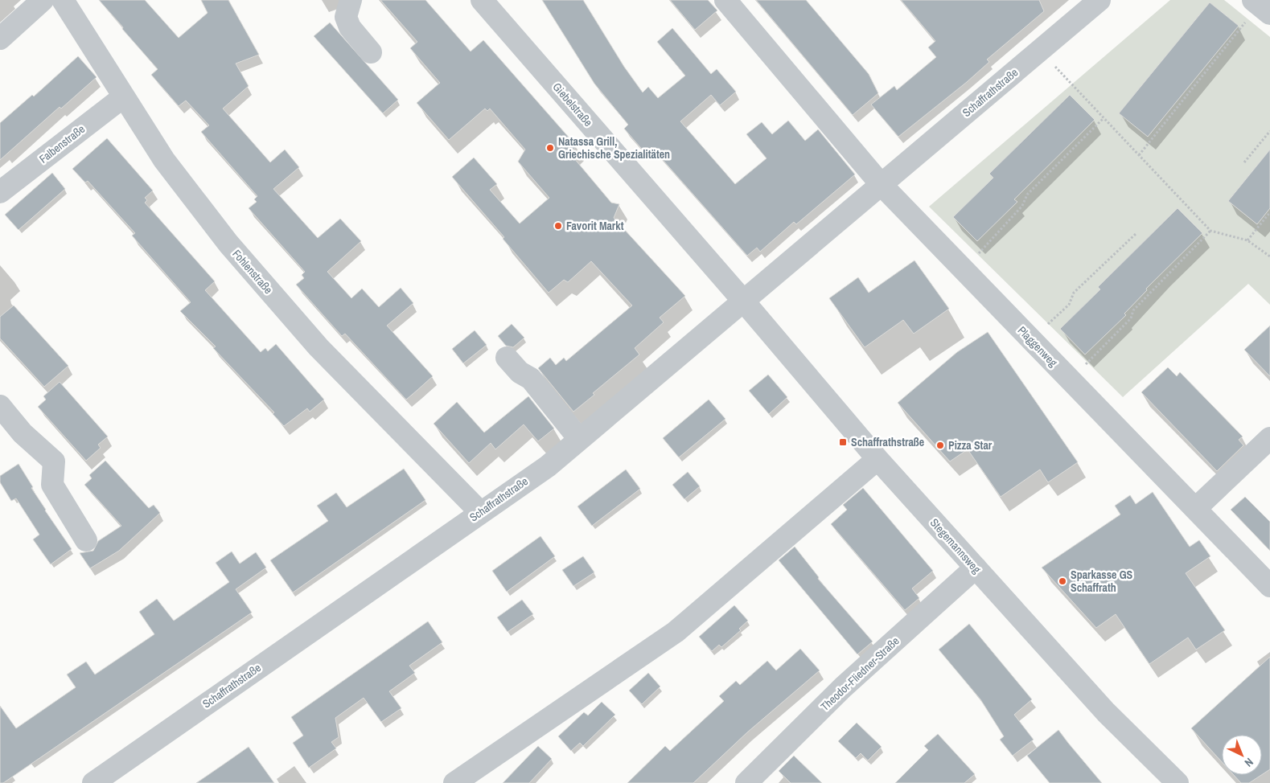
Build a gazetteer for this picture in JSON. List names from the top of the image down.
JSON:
{
  "streets": {
    "street": [
      "Schaffrathstraße",
      "Giebelstraße",
      "Falbenstraße",
      "Fohlenstraße",
      "Plaggenweg",
      "Stegemannsweg",
      "Theodor-Fliedner-Straße"
    ]
  },
  "crossings": [
    ["Schaffrathstraße", "Giebelstraße"],
    ["Schaffrathstraße", "Fohlenstraße"],
    ["Schaffrathstraße", "Plaggenweg"],
    ["Schaffrathstraße", "Stegemannsweg"],
    ["Giebelstraße", "Stegemannsweg"],
    ["Falbenstraße", "Fohlenstraße"],
    ["Stegemannsweg", "Theodor-Fliedner-Straße"]
  ],
  "places": {
    "other": [
      "Natassa Grill, Griechische Spezialitäten",
      "Favorit Markt",
      "Pizza Star",
      "Sparkasse GS Schaffrath"
    ],
    "transit": ["Schaffrathstraße"]
  },
  "north": "bottom right"
}
